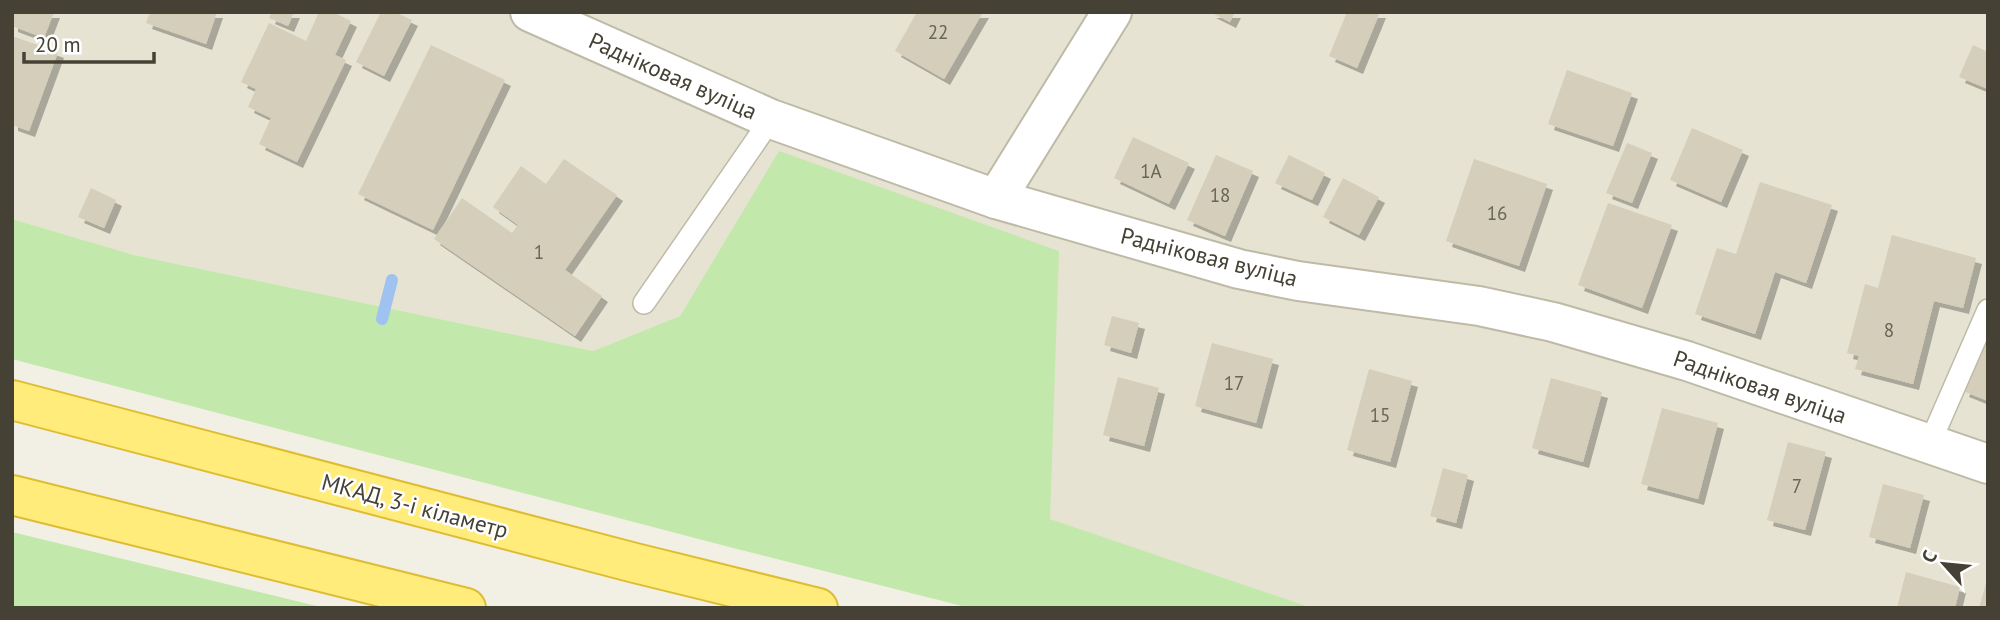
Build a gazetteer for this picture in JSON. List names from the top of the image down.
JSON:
{
  "streets": {
    "highway": ["МКАД, 3-і кіламетр"],
    "street": ["Радніковая вуліца"]
  },
  "house_numbers": [
    "22",
    "1А",
    "18",
    "16",
    "1",
    "8",
    "17",
    "15",
    "7"
  ],
  "scale_bar": "20 m",
  "north": "top left"
}
